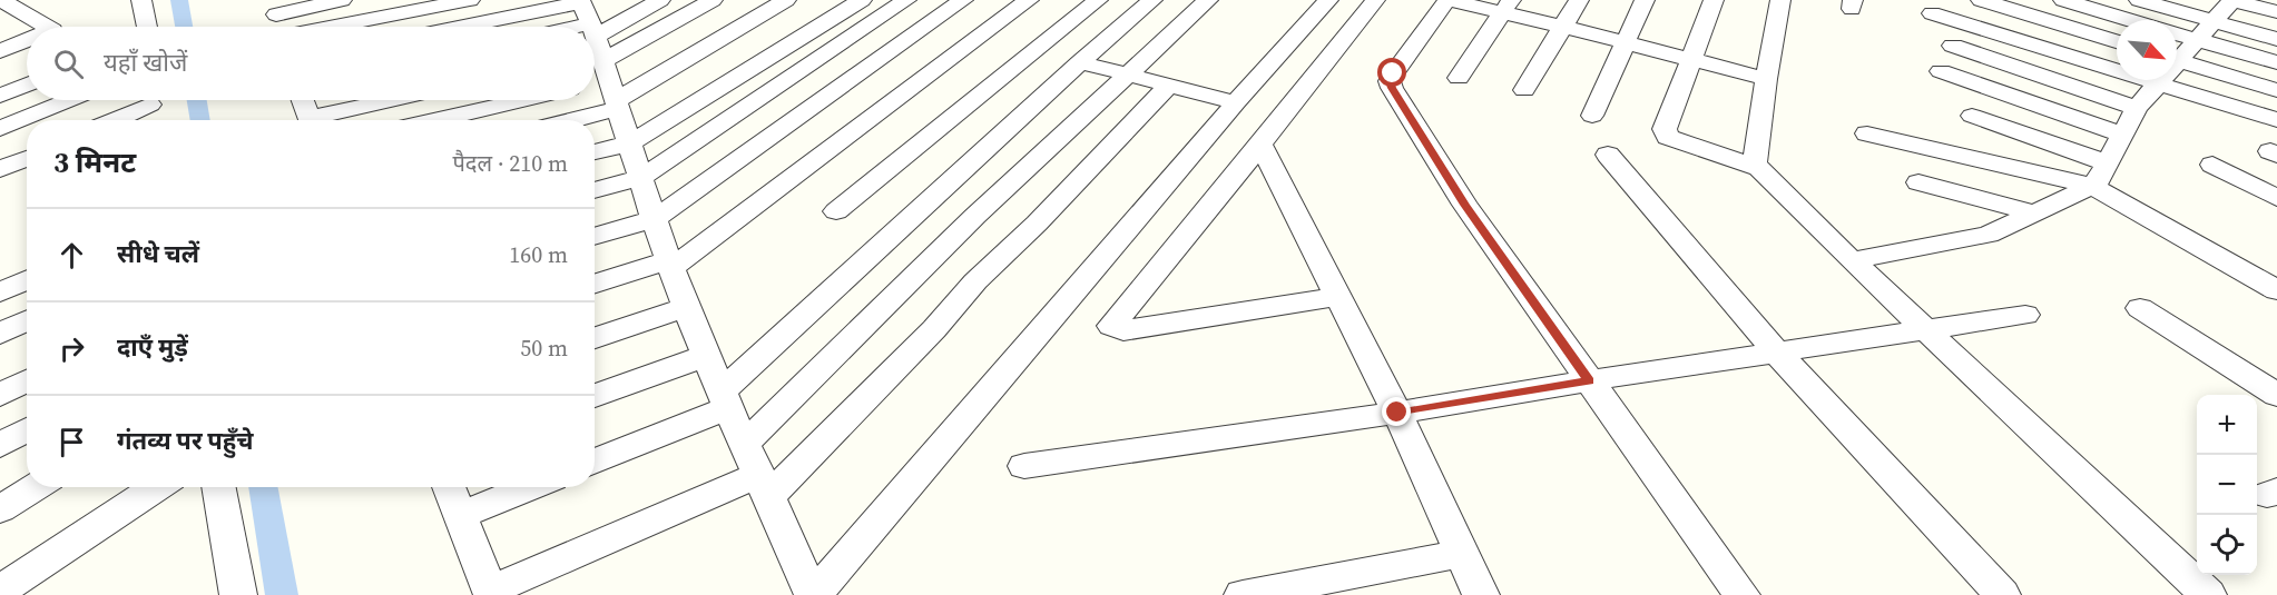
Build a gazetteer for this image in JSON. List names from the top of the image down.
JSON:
{
  "north": "bottom right",
  "page": {
    "search": "यहाँ खोजें",
    "heading": ["3 मिनट", "पैदल · 210 m"],
    "list": [
      ["सीधे चलें", "160 m"],
      ["दाएँ मुड़ें", "50 m"],
      "गंतव्य पर पहुँचे"
    ],
    "map_buttons": ["+", "−"]
  }
}
